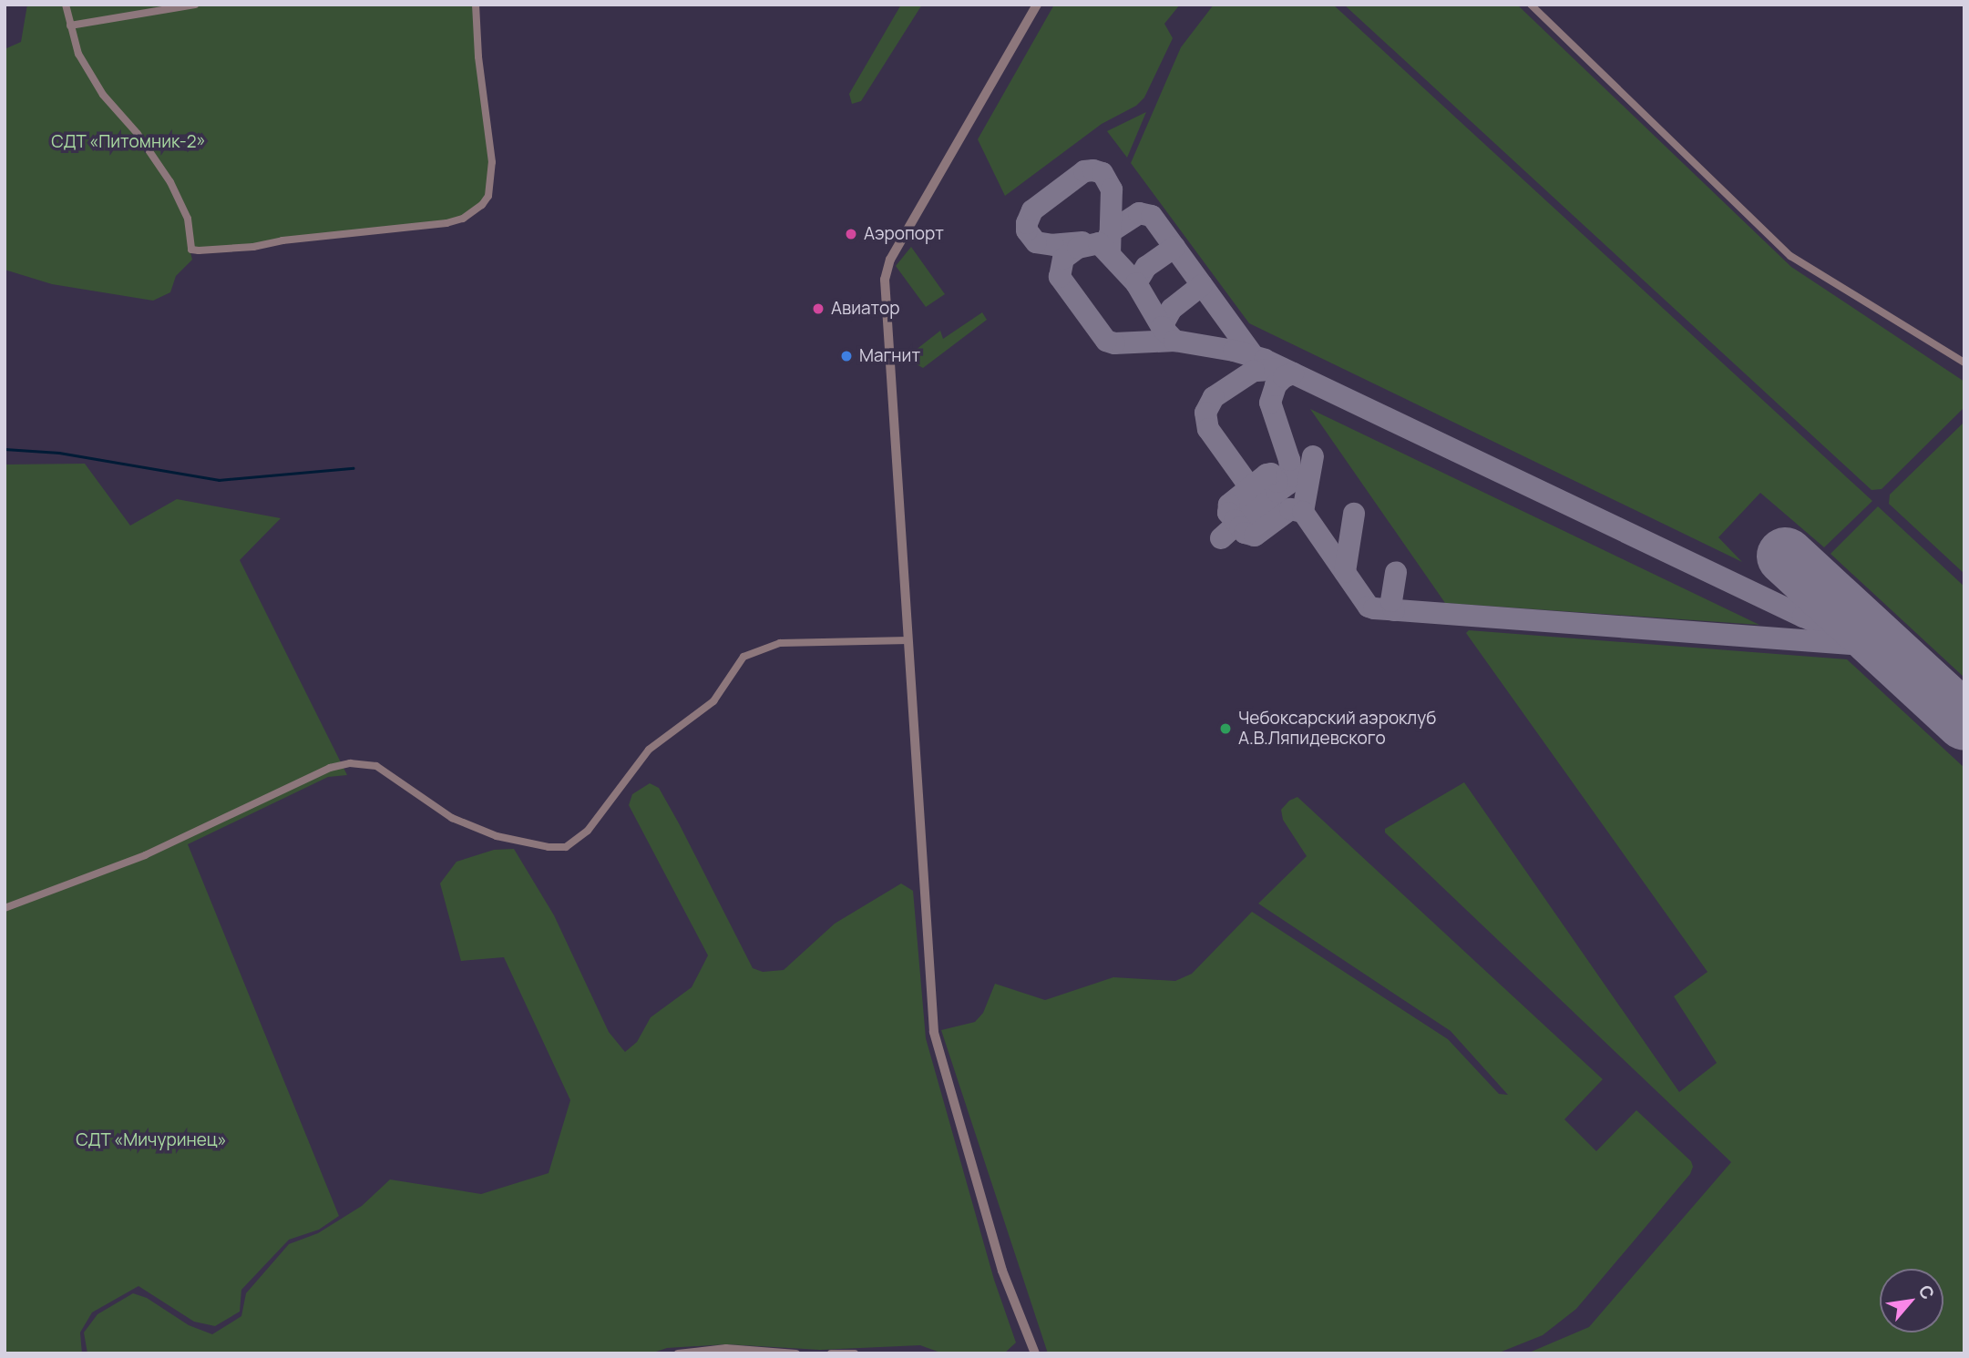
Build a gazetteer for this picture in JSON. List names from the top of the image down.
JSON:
{
  "parks": ["СДТ «Питомник-2»", "СДТ «Мичуринец»"],
  "places": [
    "Аэропорт",
    "Авиатор",
    "Магнит",
    "Чебоксарский аэроклуб А.В.Ляпидевского"
  ],
  "north": "top right"
}
